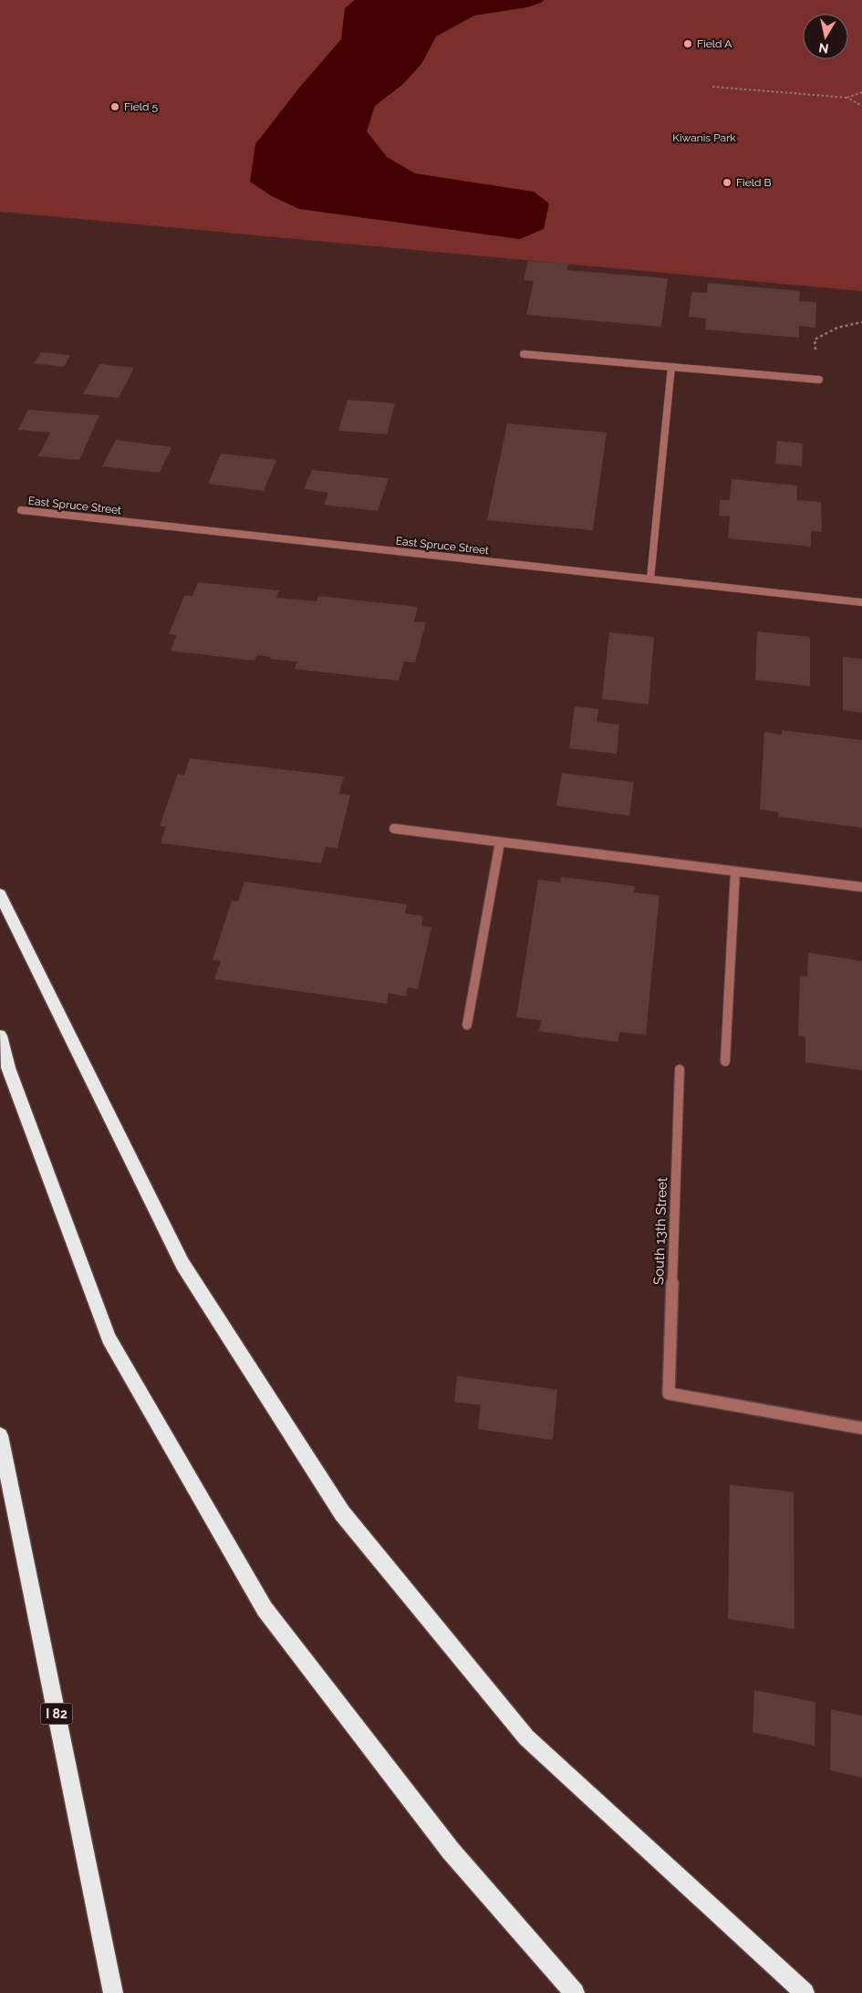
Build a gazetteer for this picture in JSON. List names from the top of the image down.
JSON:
{
  "streets": {
    "highway": ["I 82"],
    "street": ["East Spruce Street", "South 13th Street"]
  },
  "parks": ["Kiwanis Park"],
  "places": ["Field A", "Field 5", "Field B"],
  "north": "bottom"
}
